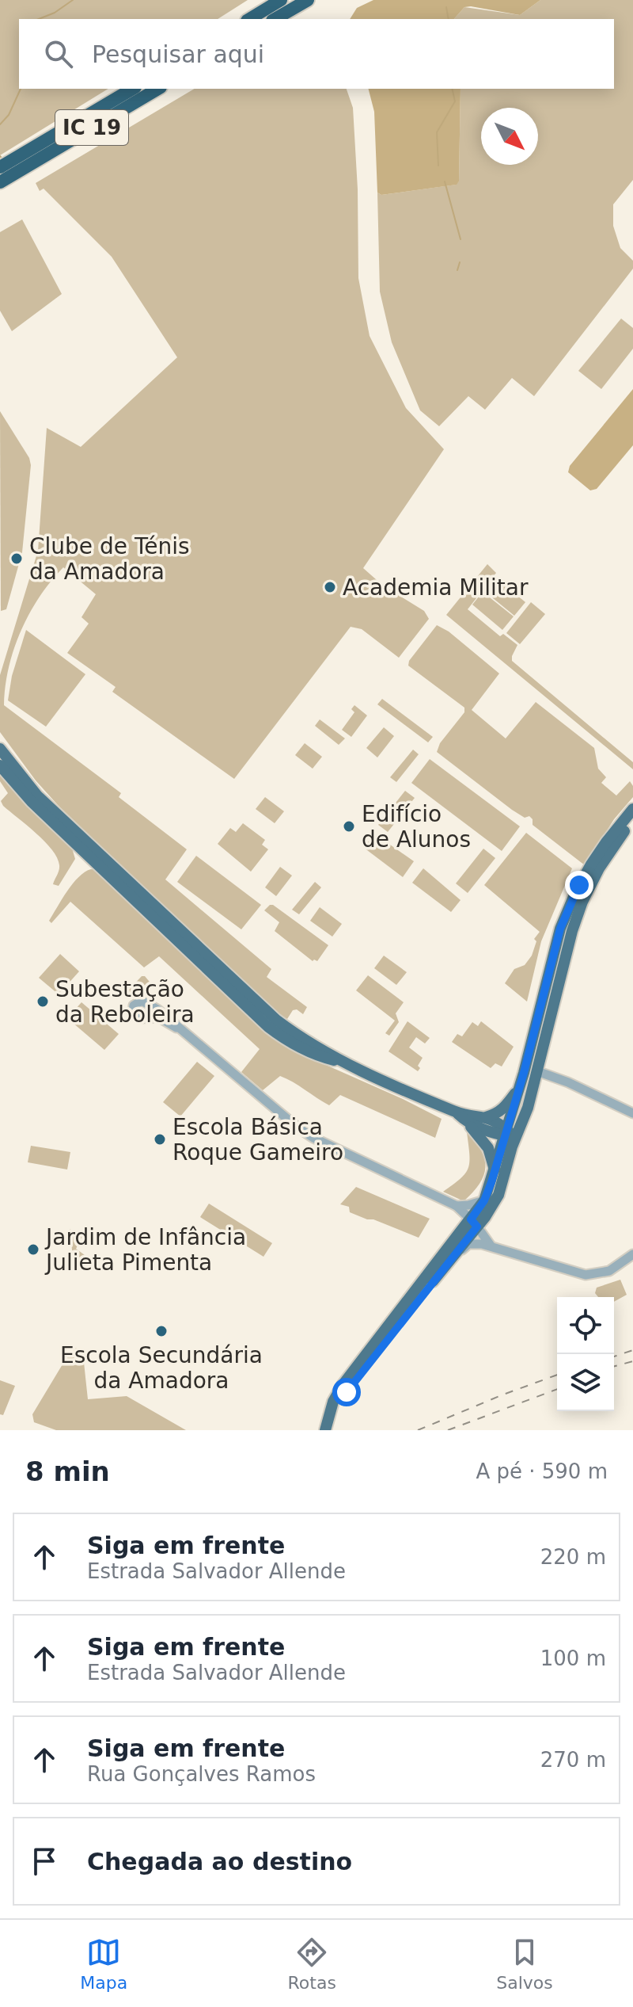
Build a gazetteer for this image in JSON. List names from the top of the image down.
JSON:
{
  "streets": {
    "highway": ["IC 19"]
  },
  "places": [
    "Clube de Ténis da Amadora",
    "Academia Militar",
    "Edifício de Alunos",
    "Subestação da Reboleira",
    "Escola Básica Roque Gameiro",
    "Jardim de Infância Julieta Pimenta",
    "Escola Secundária da Amadora"
  ],
  "north": "bottom right",
  "page": {
    "search": "Pesquisar aqui",
    "heading": ["8 min", "A pé · 590 m"],
    "list": [
      ["Siga em frente", "Estrada Salvador Allende", "220 m"],
      ["Siga em frente", "Estrada Salvador Allende", "100 m"],
      ["Siga em frente", "Rua Gonçalves Ramos", "270 m"],
      "Chegada ao destino"
    ],
    "nav": ["Mapa", "Rotas", "Salvos"]
  }
}
